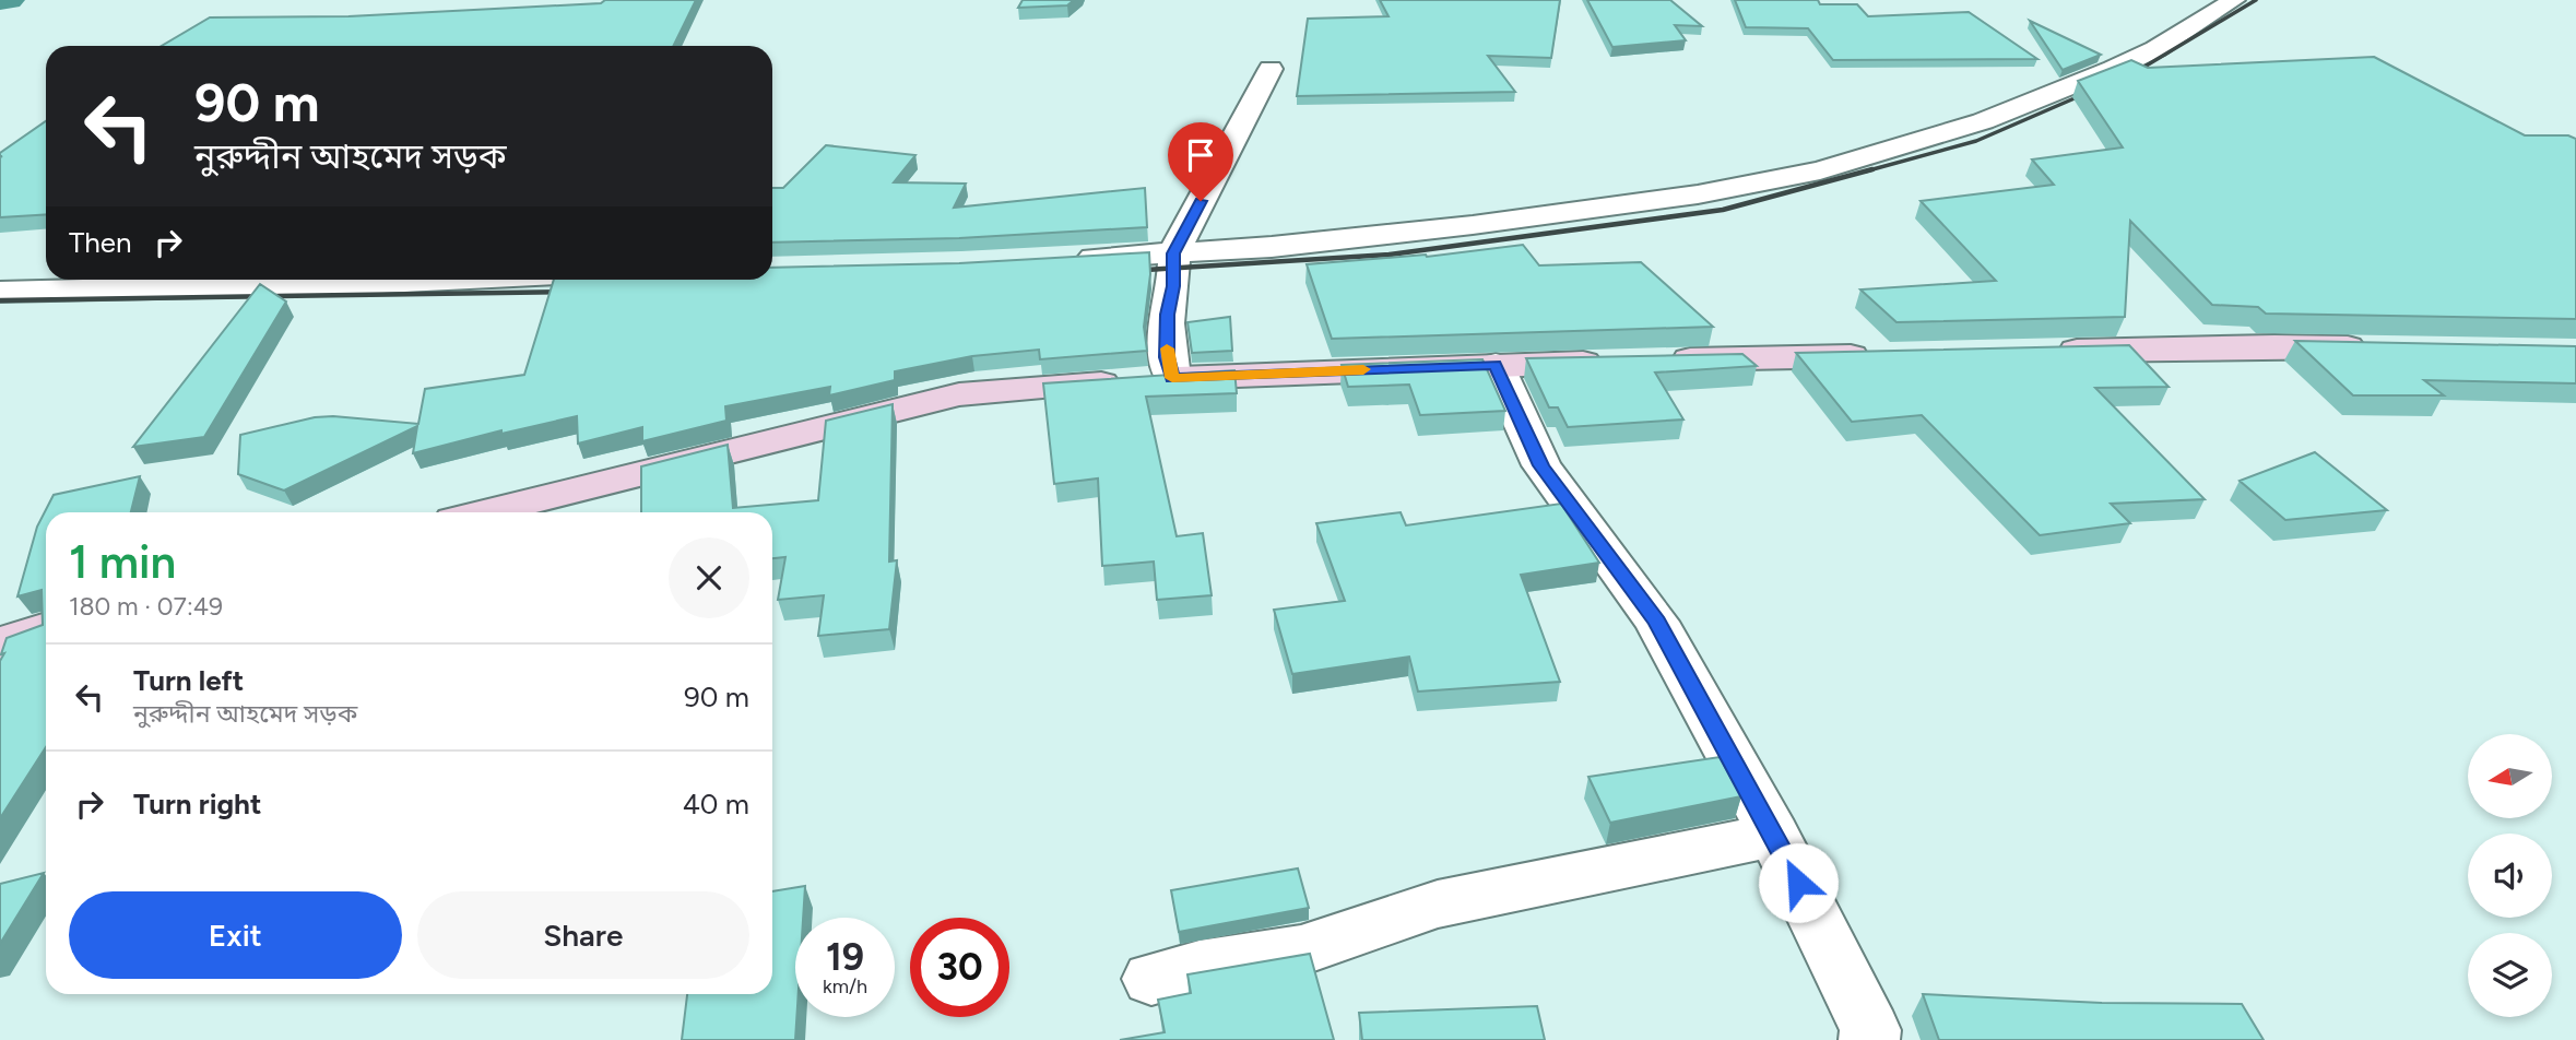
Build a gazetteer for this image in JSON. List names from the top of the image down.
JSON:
{
  "north": "left",
  "page": {
    "turn": ["90 m", "নুরুদ্দীন আহমেদ সড়ক"],
    "then": "Then",
    "heading": ["1 min", "180 m · 07:49"],
    "list": [
      {
        "name": "Turn left",
        "note": "নুরুদ্দীন আহমেদ সড়ক",
        "value": "90 m"
      },
      {
        "name": "Turn right",
        "value": "40 m"
      }
    ],
    "buttons": ["Exit", "Share"],
    "speed": "19 km/h",
    "limit": "30"
  }
}
